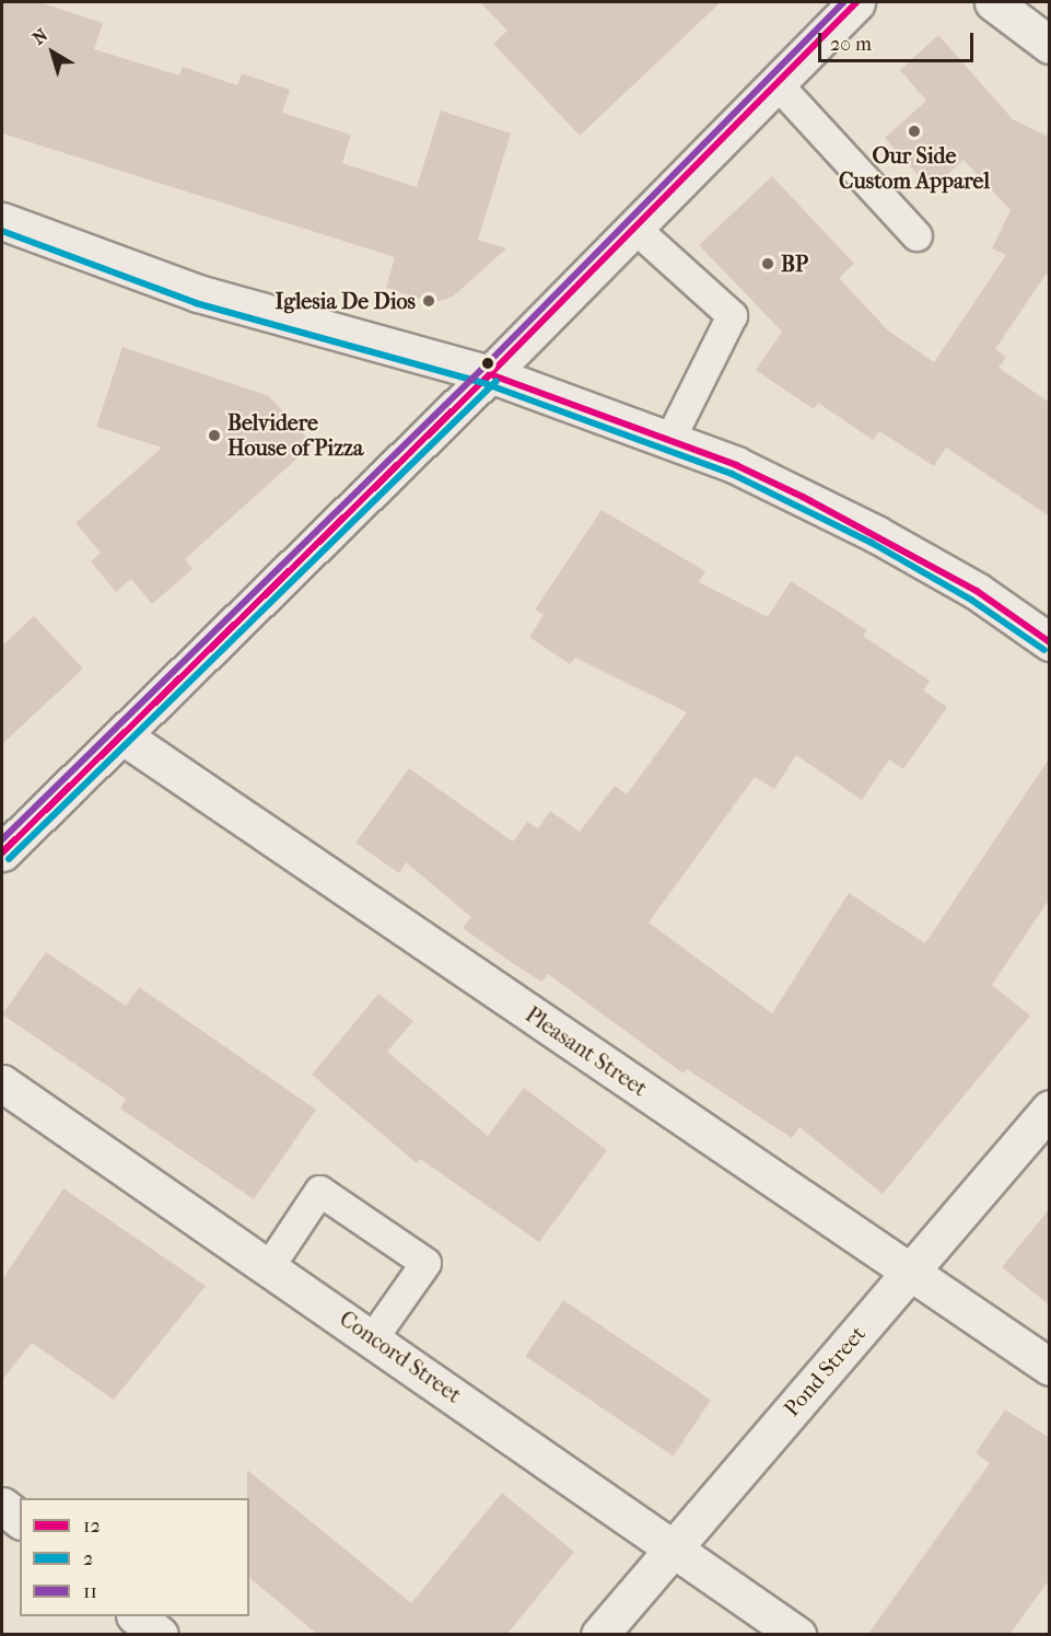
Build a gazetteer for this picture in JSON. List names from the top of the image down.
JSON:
{
  "streets": {
    "street": ["Pleasant Street", "Concord Street", "Pond Street"]
  },
  "crossings": [
    ["Pleasant Street", "Pond Street"],
    ["Concord Street", "Pond Street"]
  ],
  "places": [
    "Our Side Custom Apparel",
    "BP",
    "Iglesia De Dios",
    "Belvidere House of Pizza"
  ],
  "lines": ["transit line 12", "transit line 11", "transit line 2"],
  "legend": ["12", "2", "11"],
  "scale_bar": "20 m",
  "north": "top left"
}
